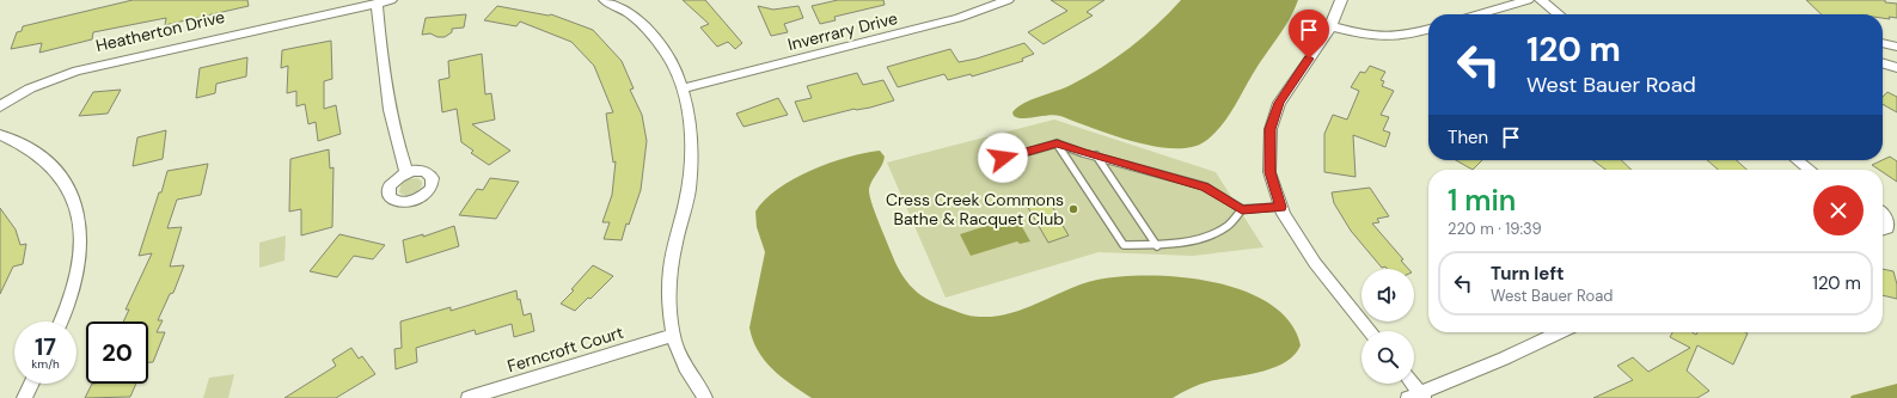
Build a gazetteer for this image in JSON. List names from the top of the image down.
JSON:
{
  "streets": {
    "street": ["Heatherton Drive", "Inverrary Drive", "Ferncroft Court"]
  },
  "places": ["Cress Creek Commons Bathe & Racquet Club"],
  "page": {
    "turn": ["120 m", "West Bauer Road"],
    "then": "Then",
    "heading": ["1 min", "220 m · 19:39"],
    "list": [
      {
        "name": "Turn left",
        "note": "West Bauer Road",
        "value": "120 m"
      }
    ],
    "speed": "17 km/h",
    "limit": "20"
  }
}
